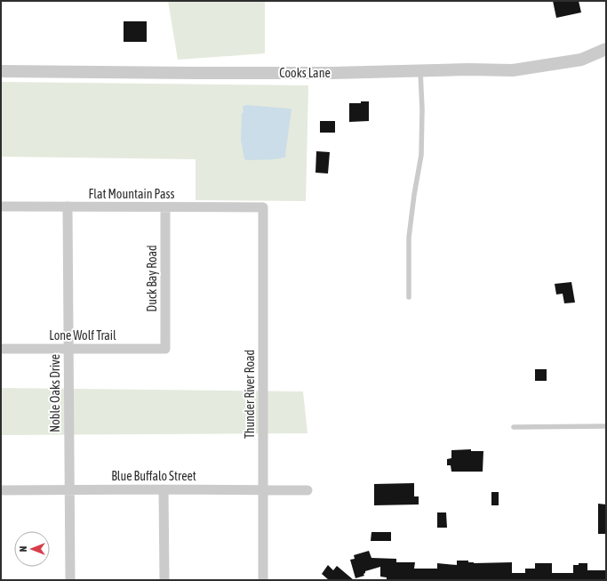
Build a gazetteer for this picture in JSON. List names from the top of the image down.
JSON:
{
  "streets": {
    "street": [
      "Cooks Lane",
      "Flat Mountain Pass",
      "Duck Bay Road",
      "Lone Wolf Trail",
      "Noble Oaks Drive",
      "Thunder River Road",
      "Blue Buffalo Street"
    ]
  },
  "crossings": [
    ["Flat Mountain Pass", "Duck Bay Road"],
    ["Flat Mountain Pass", "Noble Oaks Drive"],
    ["Flat Mountain Pass", "Thunder River Road"],
    ["Duck Bay Road", "Lone Wolf Trail"],
    ["Lone Wolf Trail", "Noble Oaks Drive"],
    ["Noble Oaks Drive", "Blue Buffalo Street"],
    ["Thunder River Road", "Blue Buffalo Street"]
  ],
  "north": "left"
}
